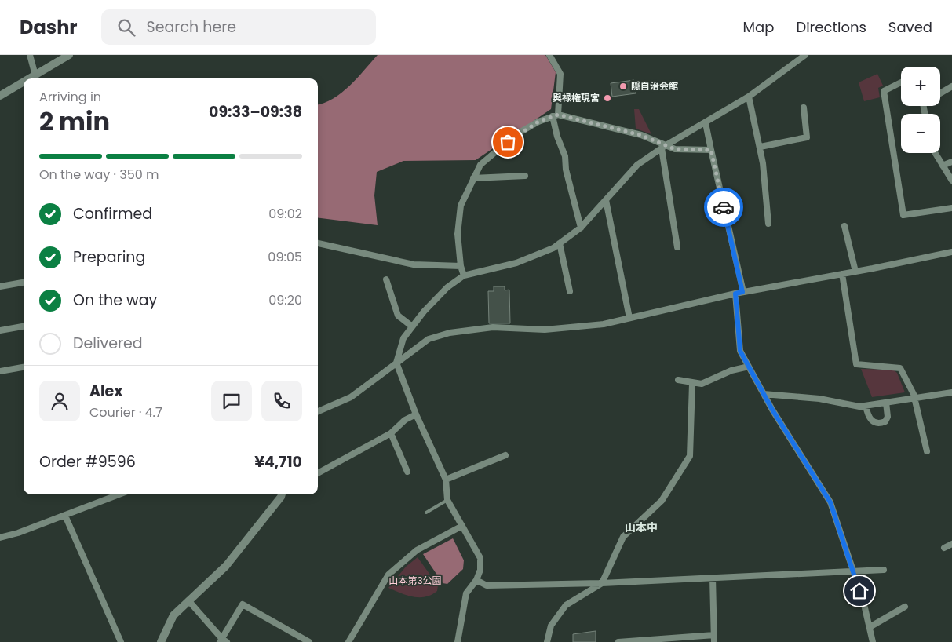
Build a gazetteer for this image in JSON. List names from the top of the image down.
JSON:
{
  "districts": ["山本中"],
  "parks": ["山本第3公園"],
  "places": ["隠自治会館", "與禄権現宮"],
  "page": {
    "header": "Dashr",
    "search": "Search here",
    "nav": ["Map", "Directions", "Saved"],
    "map_buttons": ["+", "−"],
    "heading": ["2 min", "Arriving in", "09:33–09:38"],
    "panel": [
      "Alex",
      "Courier · 4.7",
      "Order #9596",
      "¥4,710"
    ],
    "bar": "On the way · 350 m",
    "list": [
      ["Confirmed", "09:02"],
      ["Preparing", "09:05"],
      ["On the way", "09:20"],
      "Delivered"
    ]
  }
}
